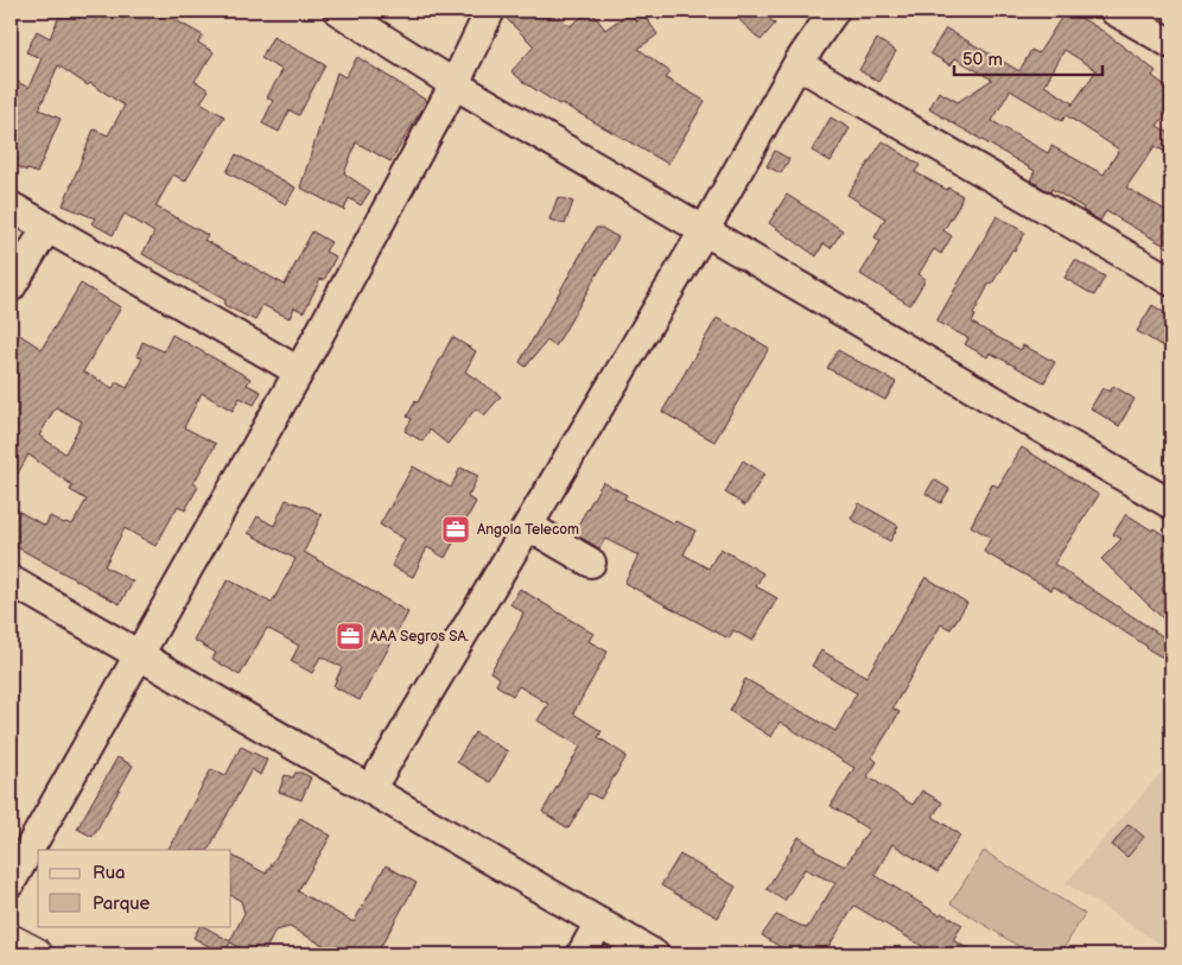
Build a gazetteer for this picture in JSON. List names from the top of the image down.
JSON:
{
  "places": {
    "office": ["Angola Telecom", "AAA Segros SA."]
  },
  "legend": ["Rua", "Parque"],
  "scale_bar": "50 m"
}
